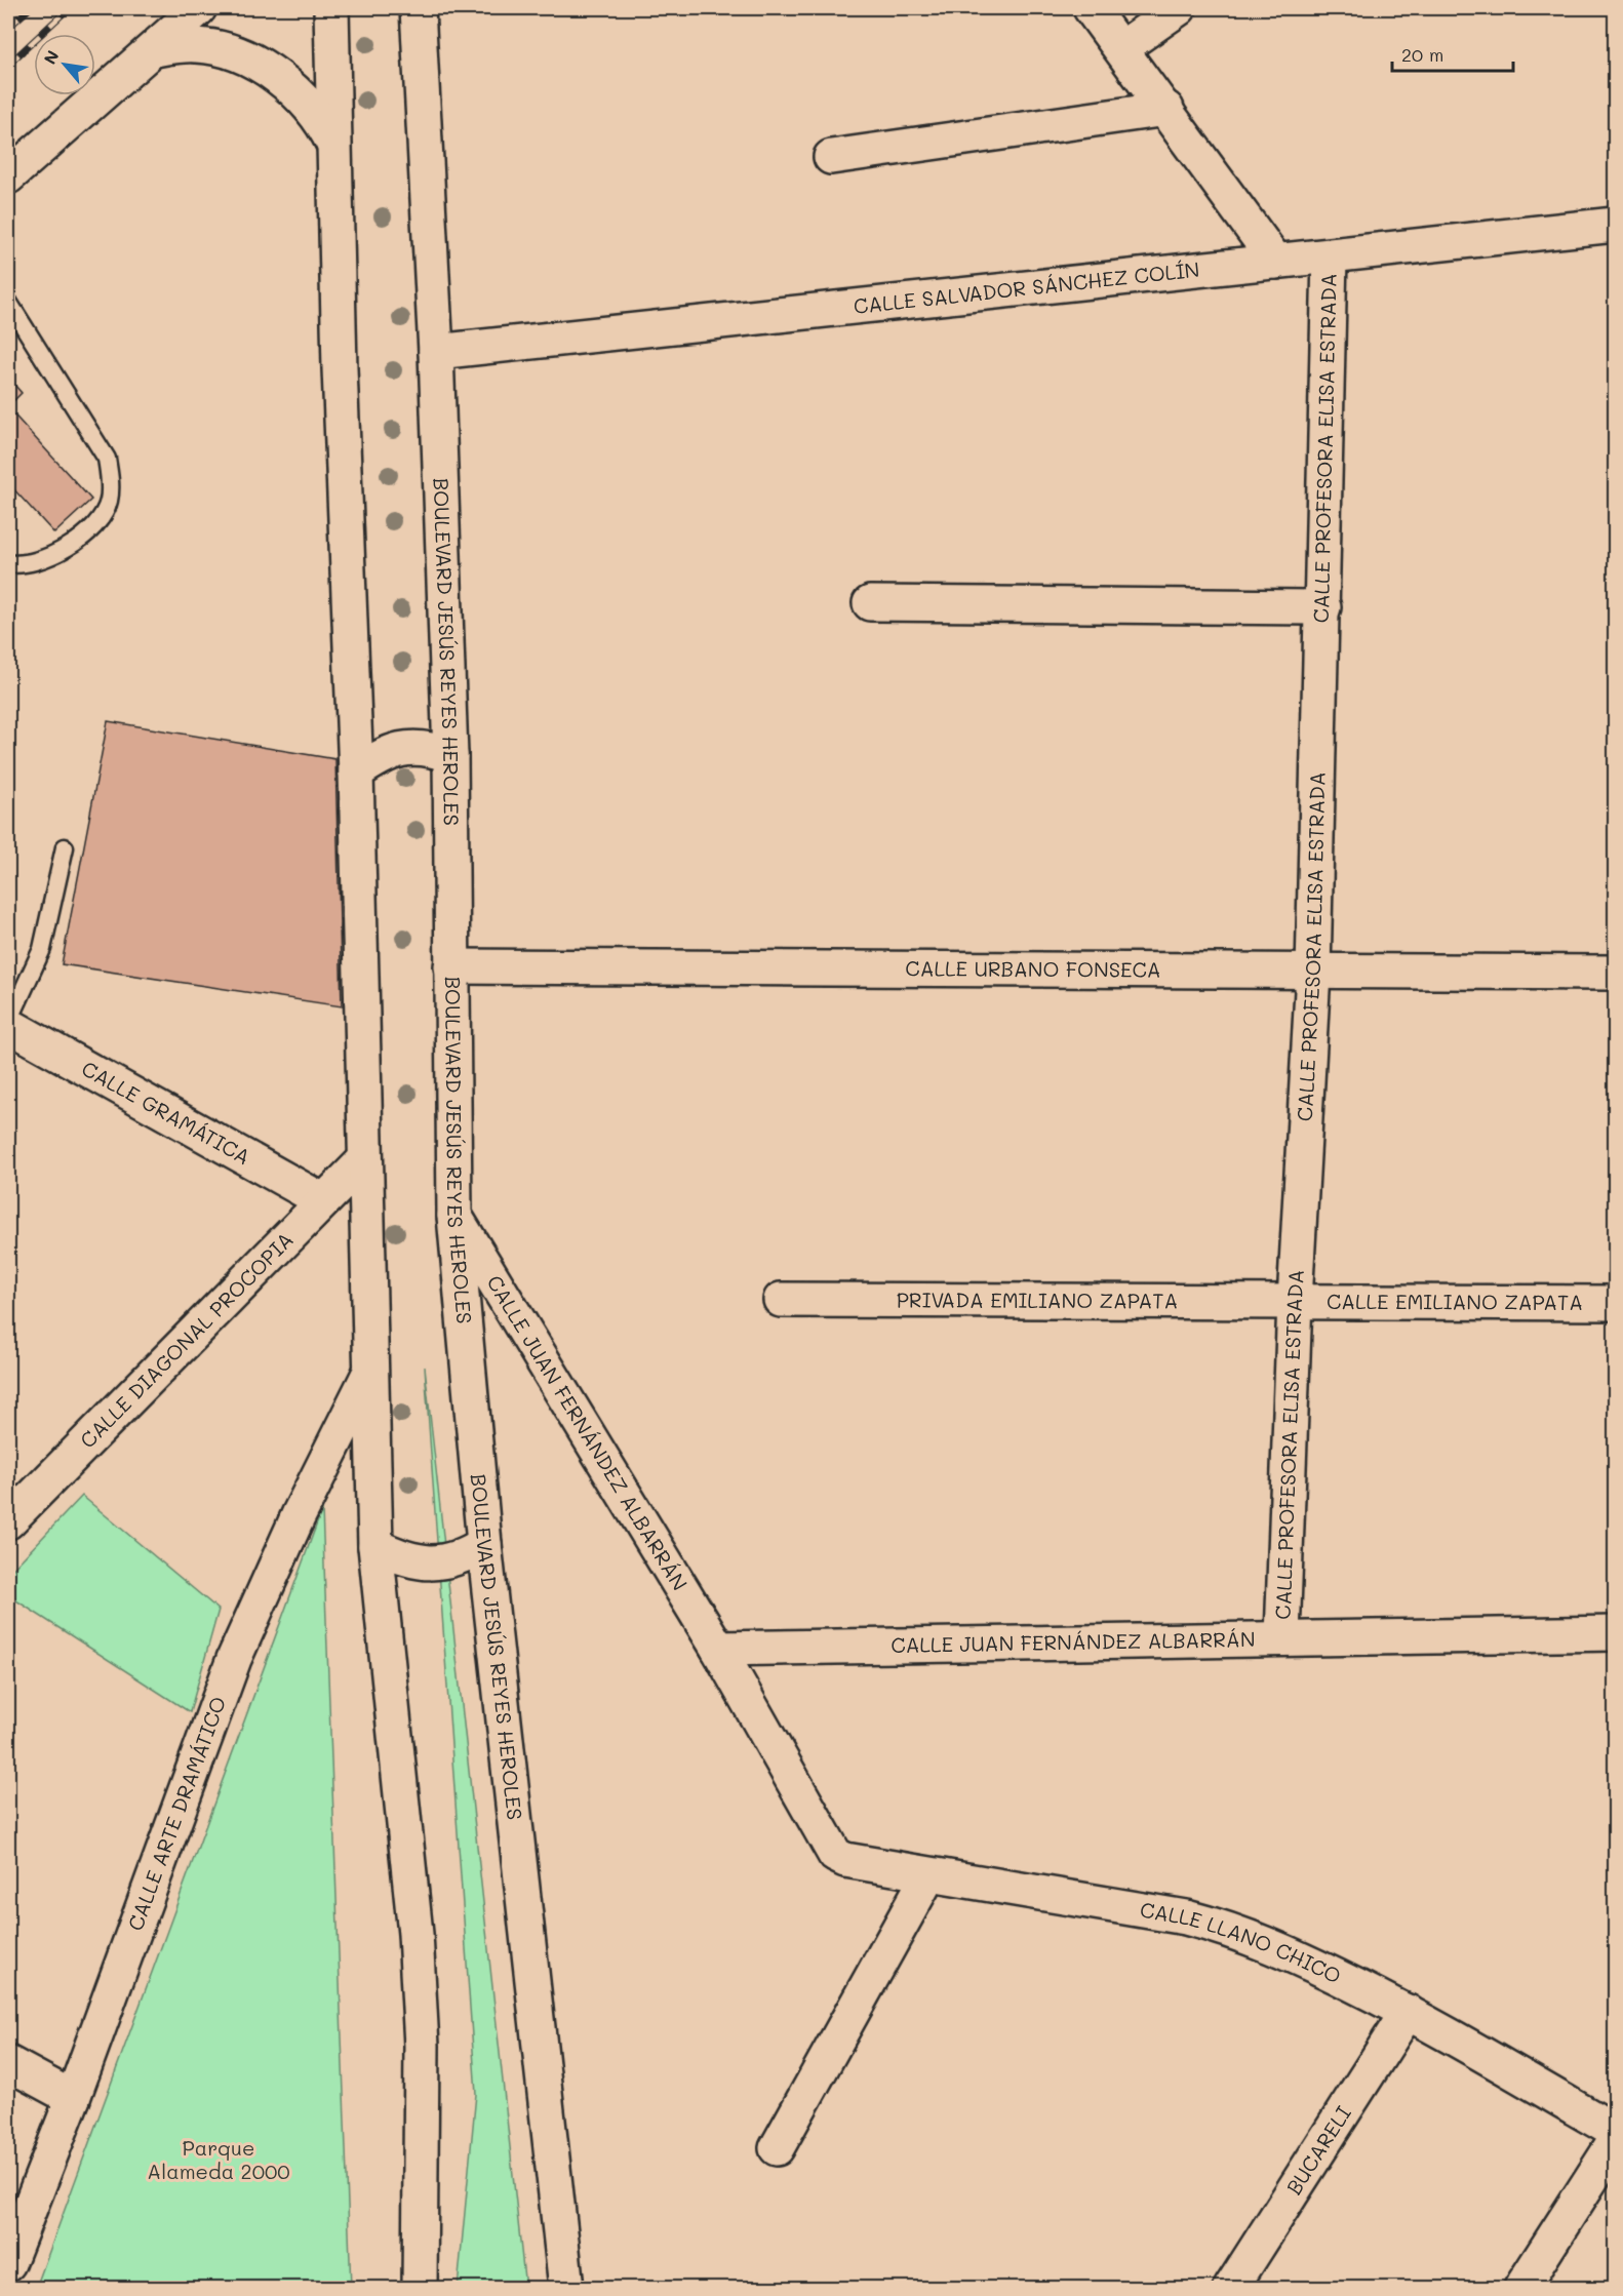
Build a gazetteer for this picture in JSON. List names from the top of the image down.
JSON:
{
  "streets": {
    "street": [
      "CALLE SALVADOR SÁNCHEZ COLÍN",
      "CALLE PROFESORA ELISA ESTRADA",
      "BOULEVARD JESÚS REYES HEROLES",
      "CALLE URBANO FONSECA",
      "CALLE GRAMÁTICA",
      "PRIVADA EMILIANO ZAPATA",
      "CALLE EMILIANO ZAPATA",
      "CALLE DIAGONAL PROCOPIA",
      "CALLE JUAN FERNÁNDEZ ALBARRÁN",
      "CALLE ARTE DRAMÁTICO",
      "CALLE LLANO CHICO",
      "BUCARELI"
    ]
  },
  "crossings": [
    ["CALLE SALVADOR SÁNCHEZ COLÍN", "CALLE PROFESORA ELISA ESTRADA"],
    ["CALLE SALVADOR SÁNCHEZ COLÍN", "BOULEVARD JESÚS REYES HEROLES"],
    ["CALLE PROFESORA ELISA ESTRADA", "CALLE URBANO FONSECA"],
    ["CALLE PROFESORA ELISA ESTRADA", "PRIVADA EMILIANO ZAPATA"],
    ["CALLE PROFESORA ELISA ESTRADA", "CALLE EMILIANO ZAPATA"],
    ["CALLE PROFESORA ELISA ESTRADA", "CALLE JUAN FERNÁNDEZ ALBARRÁN"],
    ["BOULEVARD JESÚS REYES HEROLES", "CALLE URBANO FONSECA"],
    ["BOULEVARD JESÚS REYES HEROLES", "CALLE JUAN FERNÁNDEZ ALBARRÁN"],
    ["CALLE GRAMÁTICA", "CALLE DIAGONAL PROCOPIA"],
    ["PRIVADA EMILIANO ZAPATA", "CALLE EMILIANO ZAPATA"],
    ["CALLE JUAN FERNÁNDEZ ALBARRÁN", "CALLE LLANO CHICO"],
    ["CALLE LLANO CHICO", "BUCARELI"]
  ],
  "parks": ["Parque Alameda 2000"],
  "scale_bar": "20 m",
  "north": "top left"
}
